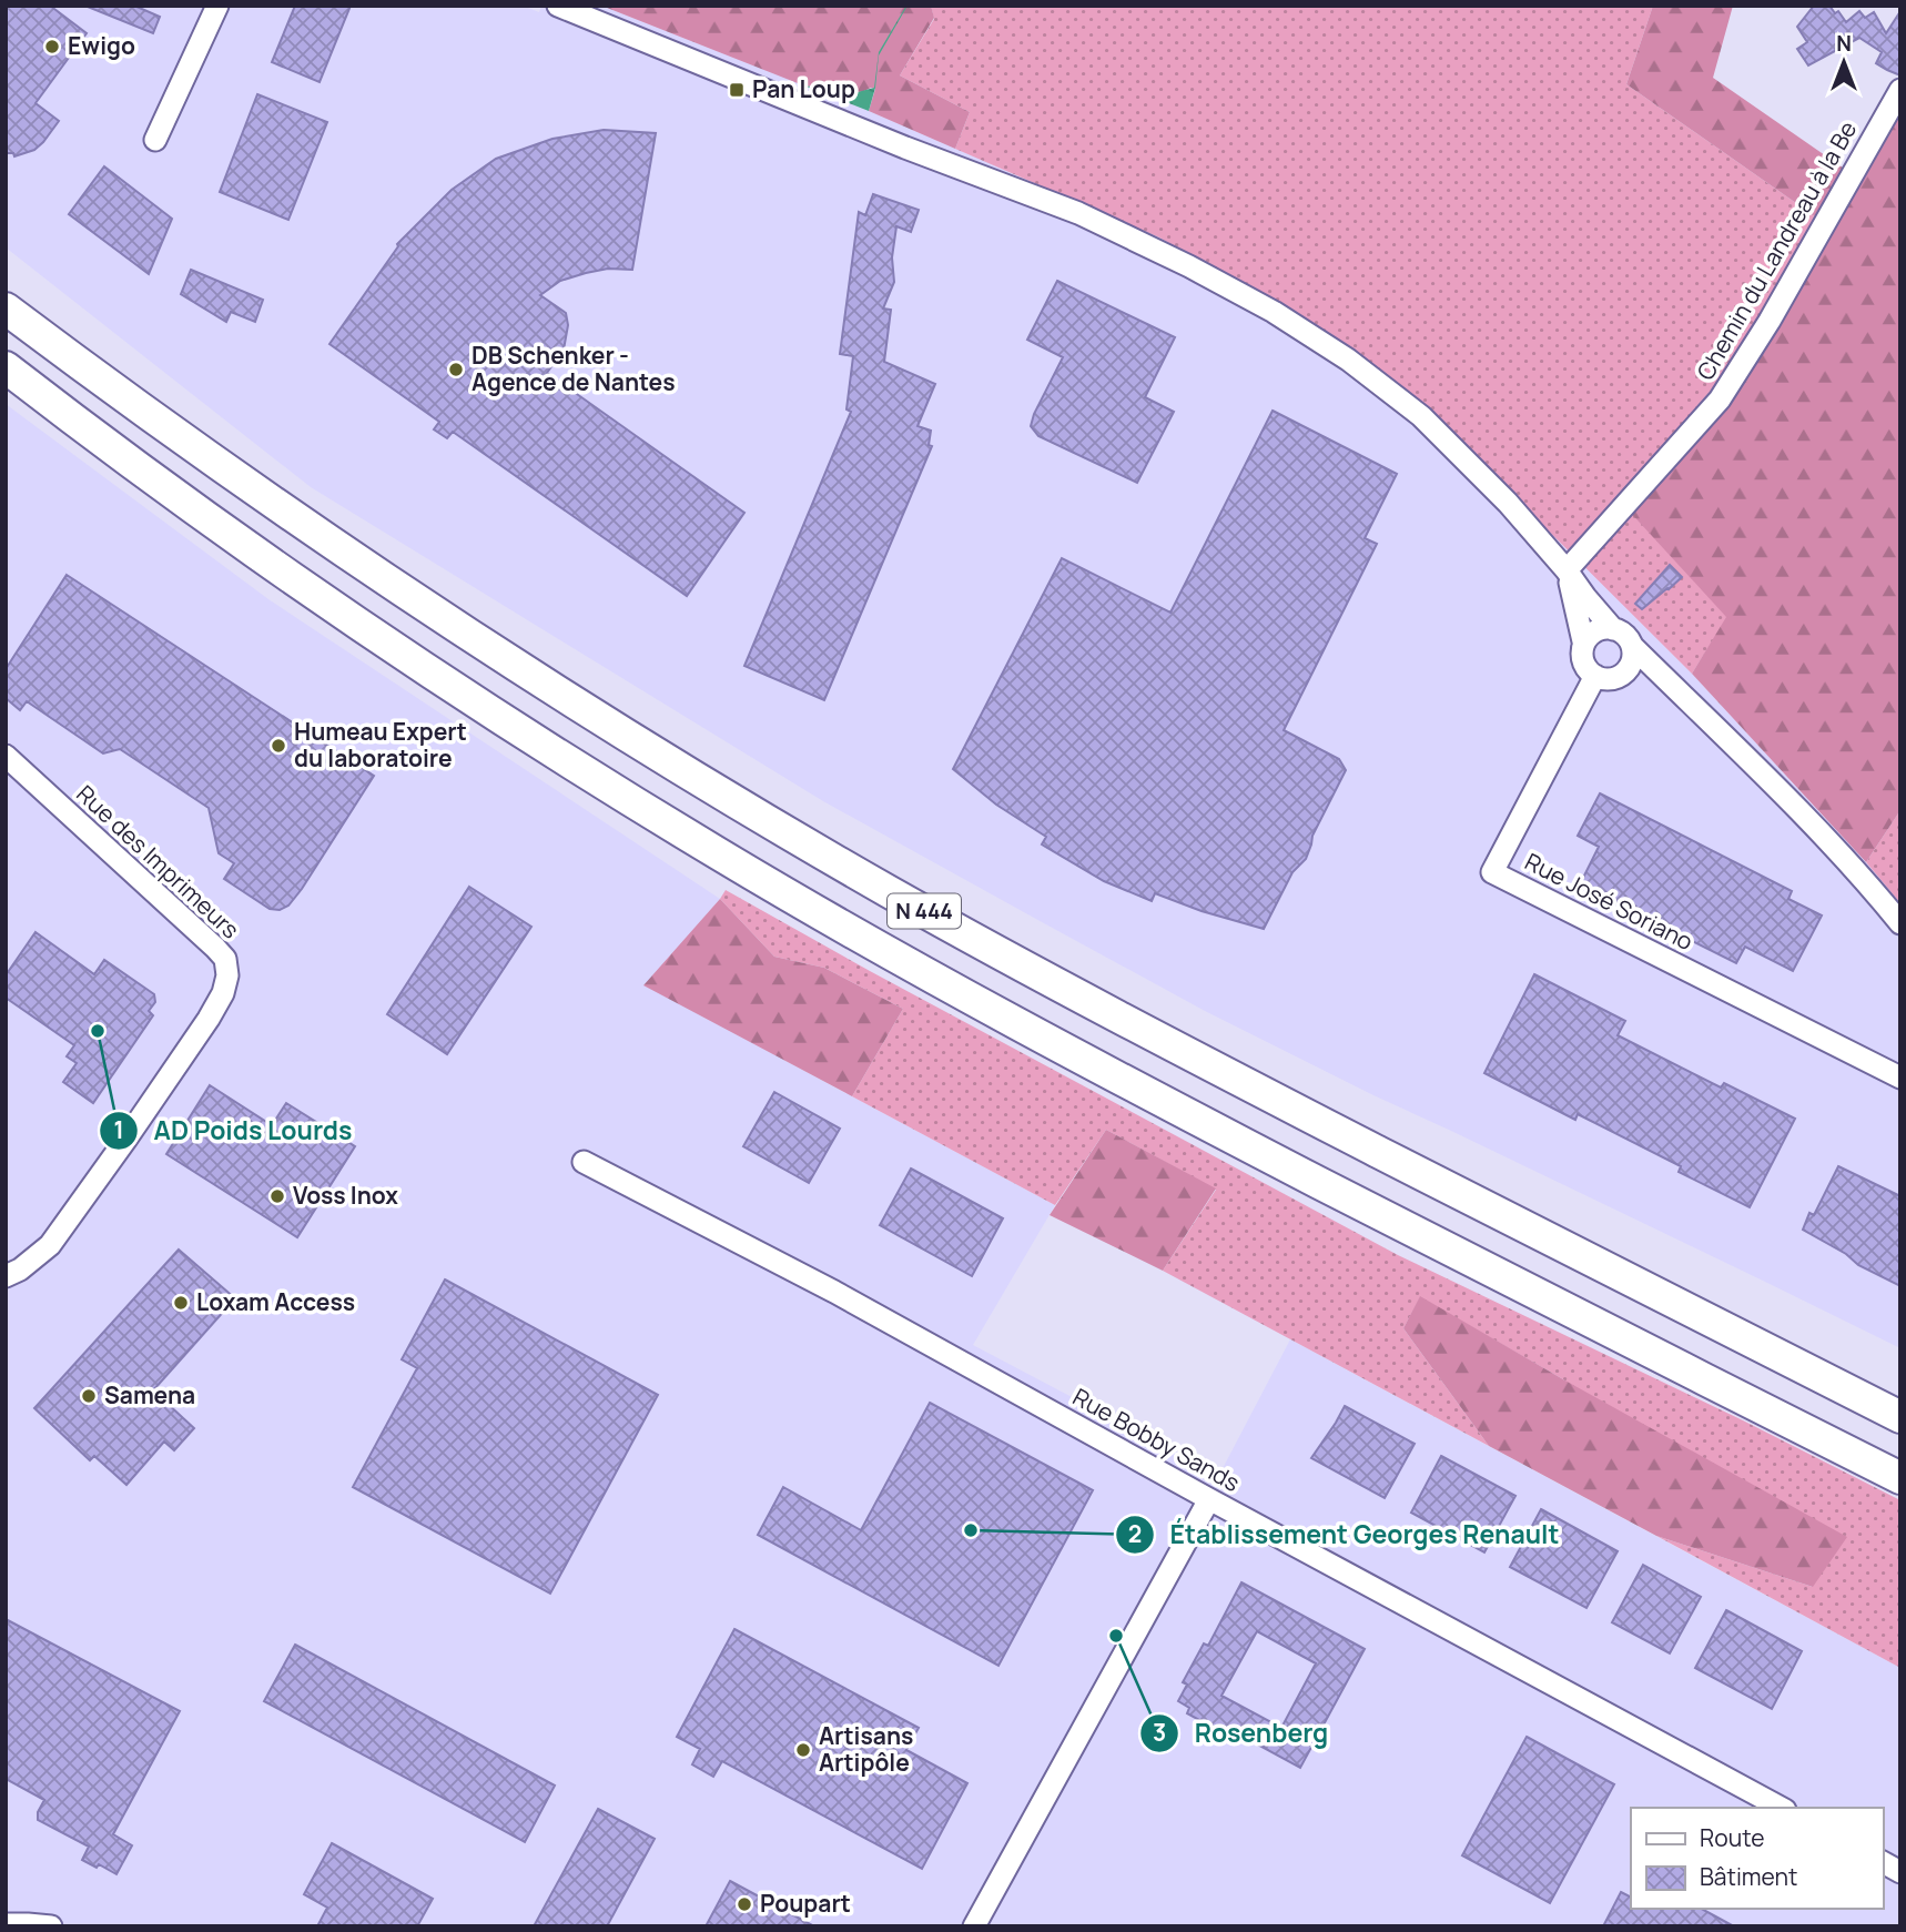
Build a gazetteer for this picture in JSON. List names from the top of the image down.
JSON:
{
  "streets": {
    "highway": ["N 444"],
    "street": [
      "Chemin du Landreau à la Be",
      "Rue des Imprimeurs",
      "Rue José Soriano",
      "Rue Bobby Sands"
    ]
  },
  "places": {
    "other": [
      "Ewigo",
      "DB Schenker - Agence de Nantes",
      "Humeau Expert du laboratoire",
      "AD Poids Lourds",
      "Voss Inox",
      "Loxam Access",
      "Samena",
      "Établissement Georges Renault",
      "Rosenberg",
      "Artisans Artipôle",
      "Poupart"
    ],
    "transit": ["Pan Loup"]
  },
  "legend": ["Route", "Bâtiment"],
  "north": "top"
}
